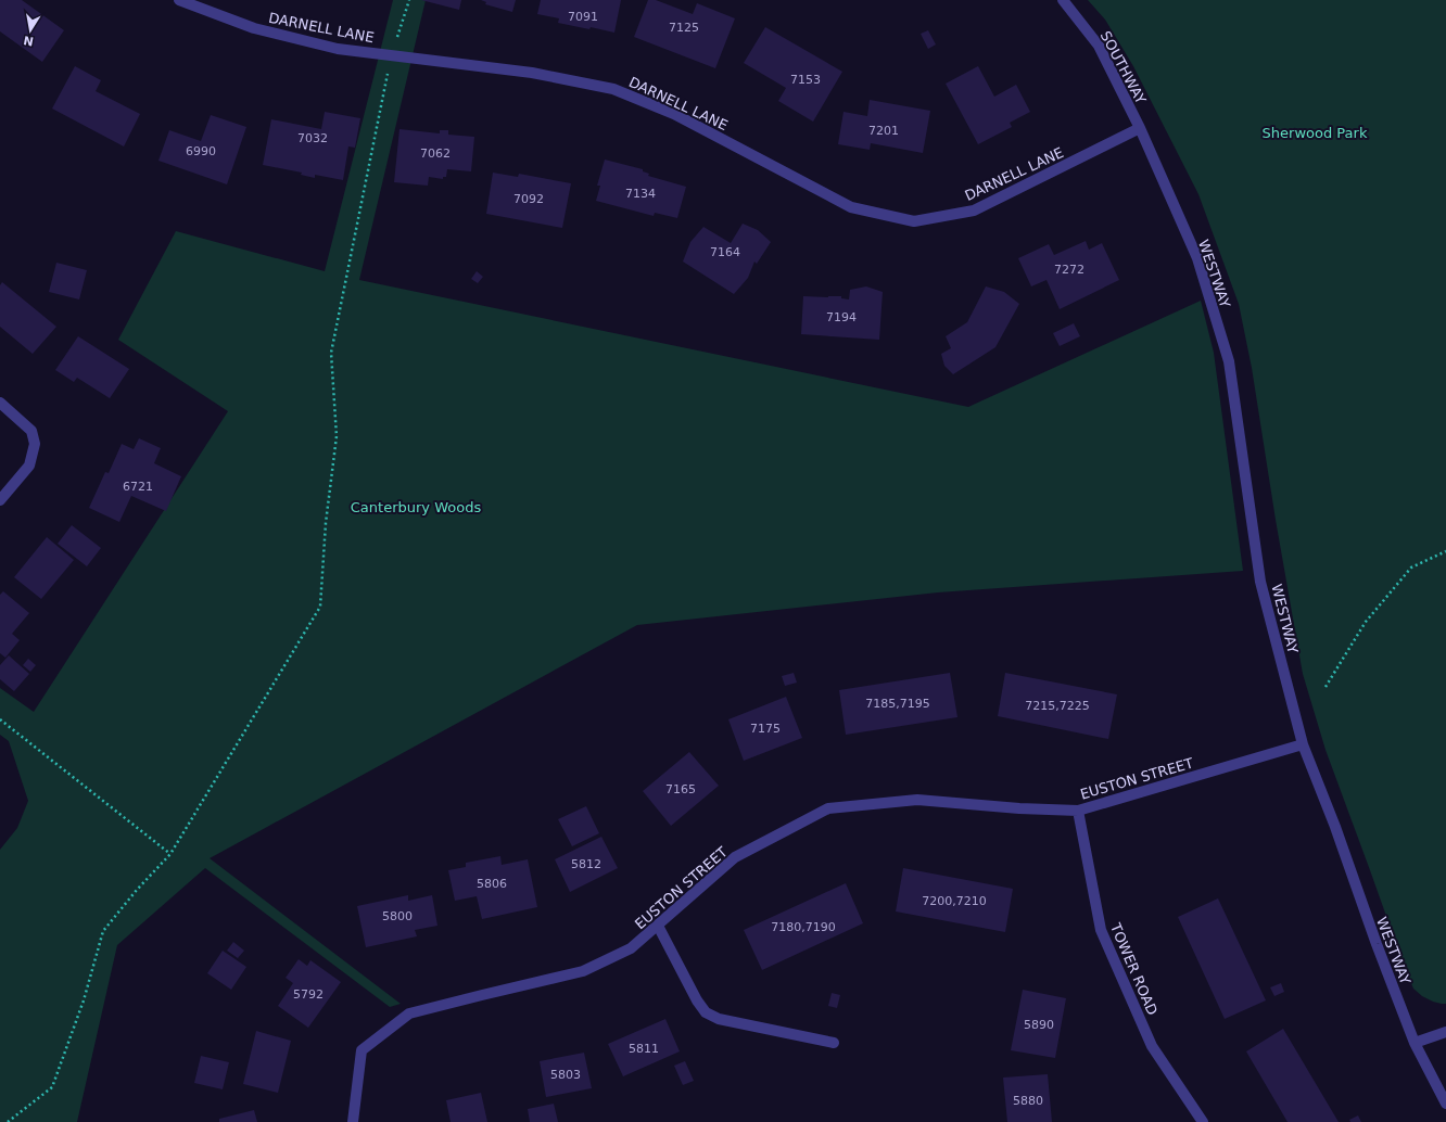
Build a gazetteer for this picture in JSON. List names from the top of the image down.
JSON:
{
  "streets": {
    "street": [
      "DARNELL LANE",
      "SOUTHWAY",
      "WESTWAY",
      "EUSTON STREET",
      "TOWER ROAD"
    ]
  },
  "crossings": [
    ["DARNELL LANE", "SOUTHWAY"],
    ["DARNELL LANE", "WESTWAY"],
    ["SOUTHWAY", "WESTWAY"],
    ["WESTWAY", "EUSTON STREET"],
    ["EUSTON STREET", "TOWER ROAD"]
  ],
  "parks": ["Sherwood Park", "Canterbury Woods"],
  "house_numbers": [
    "7091",
    "7125",
    "7153",
    "7201",
    "7032",
    "6990",
    "7062",
    "7134",
    "7092",
    "7164",
    "7272",
    "7194",
    "6721",
    "7185,7195",
    "7215,7225",
    "7175",
    "7165",
    "5812",
    "5806",
    "7200,7210",
    "5800",
    "7180,7190",
    "5792",
    "5890",
    "5811",
    "5803",
    "5880"
  ],
  "north": "bottom"
}
